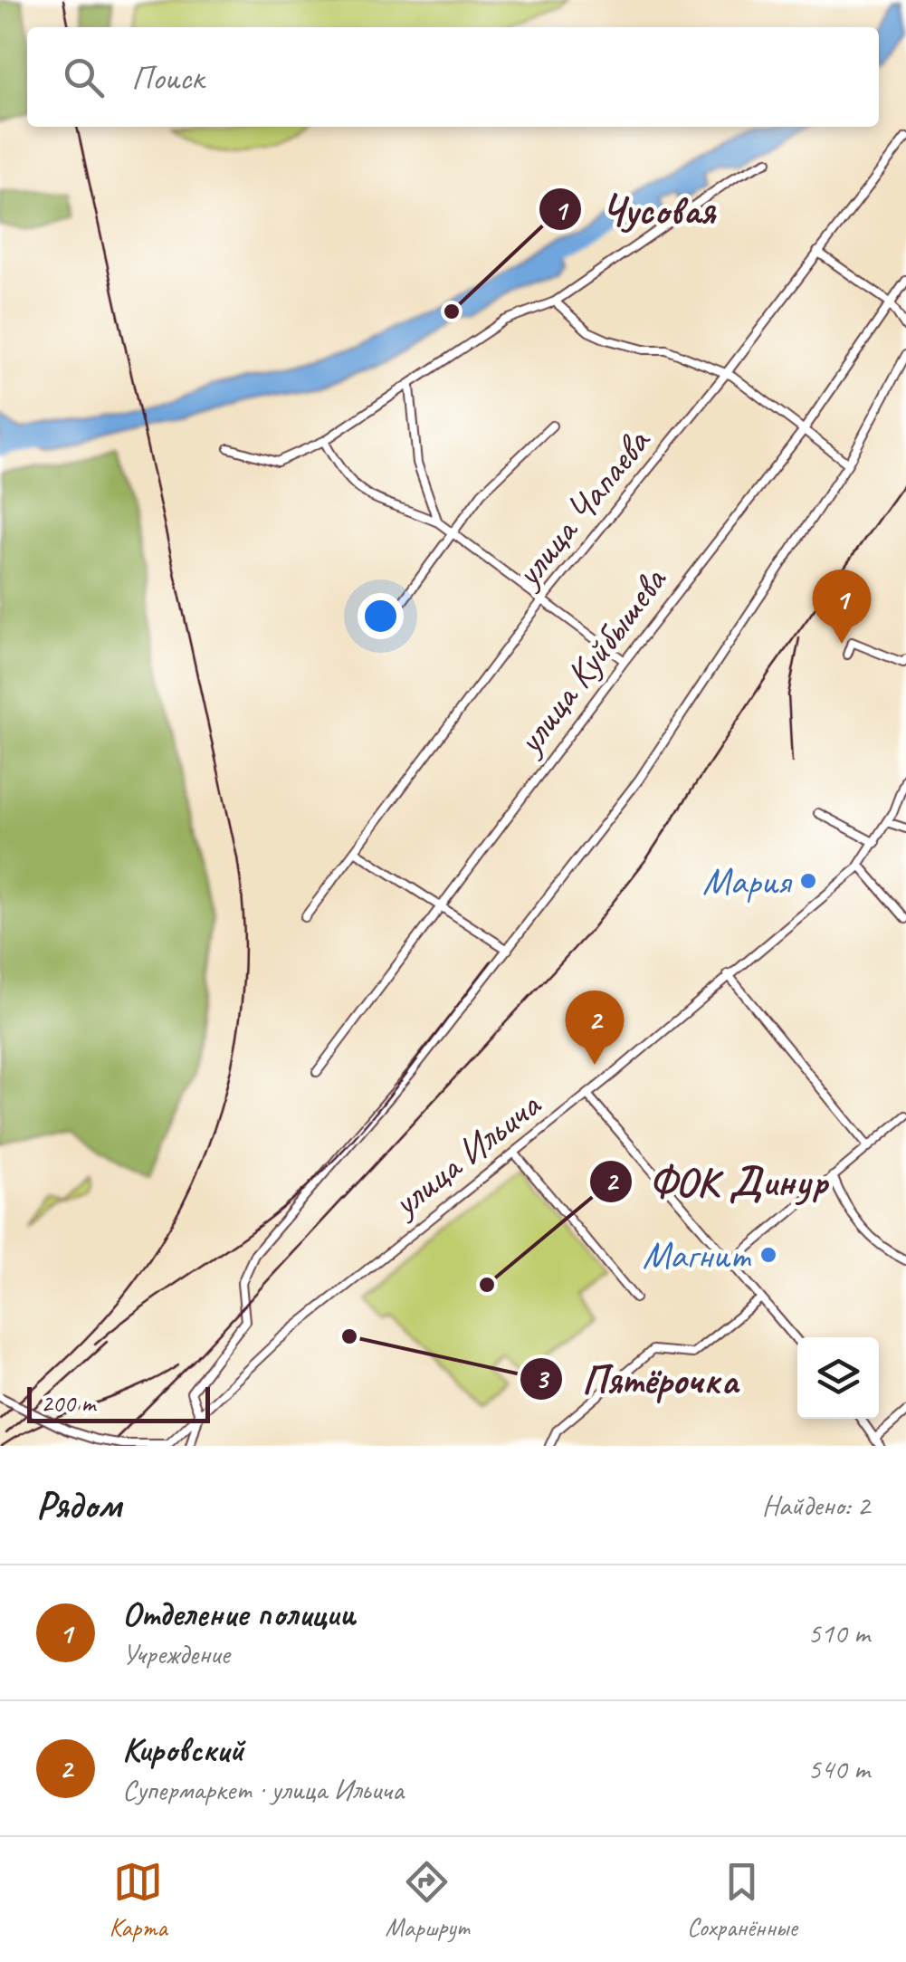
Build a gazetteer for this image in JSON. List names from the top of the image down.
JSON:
{
  "streets": {
    "street": ["улица Чапаева", "улица Куйбышева", "улица Ильича"]
  },
  "places": [
    "Чусовая",
    "Мария",
    "Магнит",
    "ФОК Динур",
    "Пятёрочка"
  ],
  "scale_bar": "200 m",
  "page": {
    "search": "Поиск",
    "pins": ["1", "2"],
    "scale": "200 m",
    "heading": ["Рядом", "Найдено: 2"],
    "list": [
      {
        "mark": "1",
        "name": "Отделение полиции",
        "note": "Учреждение",
        "value": "510 m"
      },
      {
        "mark": "2",
        "name": "Кировский",
        "note": "Супермаркет · улица Ильича",
        "value": "540 m"
      }
    ],
    "nav": ["Карта", "Маршрут", "Сохранённые"]
  }
}
